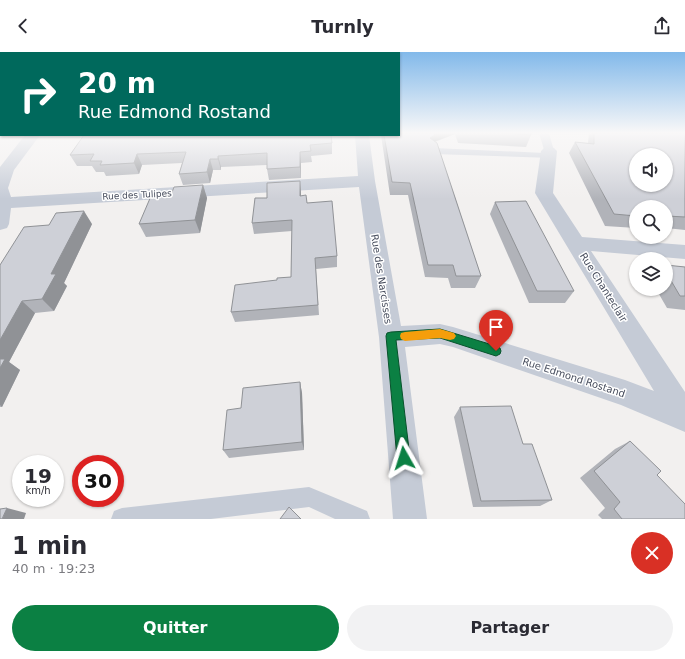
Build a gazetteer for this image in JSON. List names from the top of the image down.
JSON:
{
  "streets": {
    "street": [
      "Rue des Tulipes",
      "Rue des Narcisses",
      "Rue Chanteclair",
      "Rue Edmond Rostand"
    ]
  },
  "crossings": [
    ["Rue des Tulipes", "Rue des Narcisses"],
    ["Rue des Narcisses", "Rue Edmond Rostand"],
    ["Rue Chanteclair", "Rue Edmond Rostand"]
  ],
  "page": {
    "header": "Turnly",
    "turn": ["20 m", "Rue Edmond Rostand"],
    "speed": "19 km/h",
    "limit": "30",
    "heading": ["1 min", "40 m · 19:23"],
    "buttons": ["Quitter", "Partager"]
  }
}
